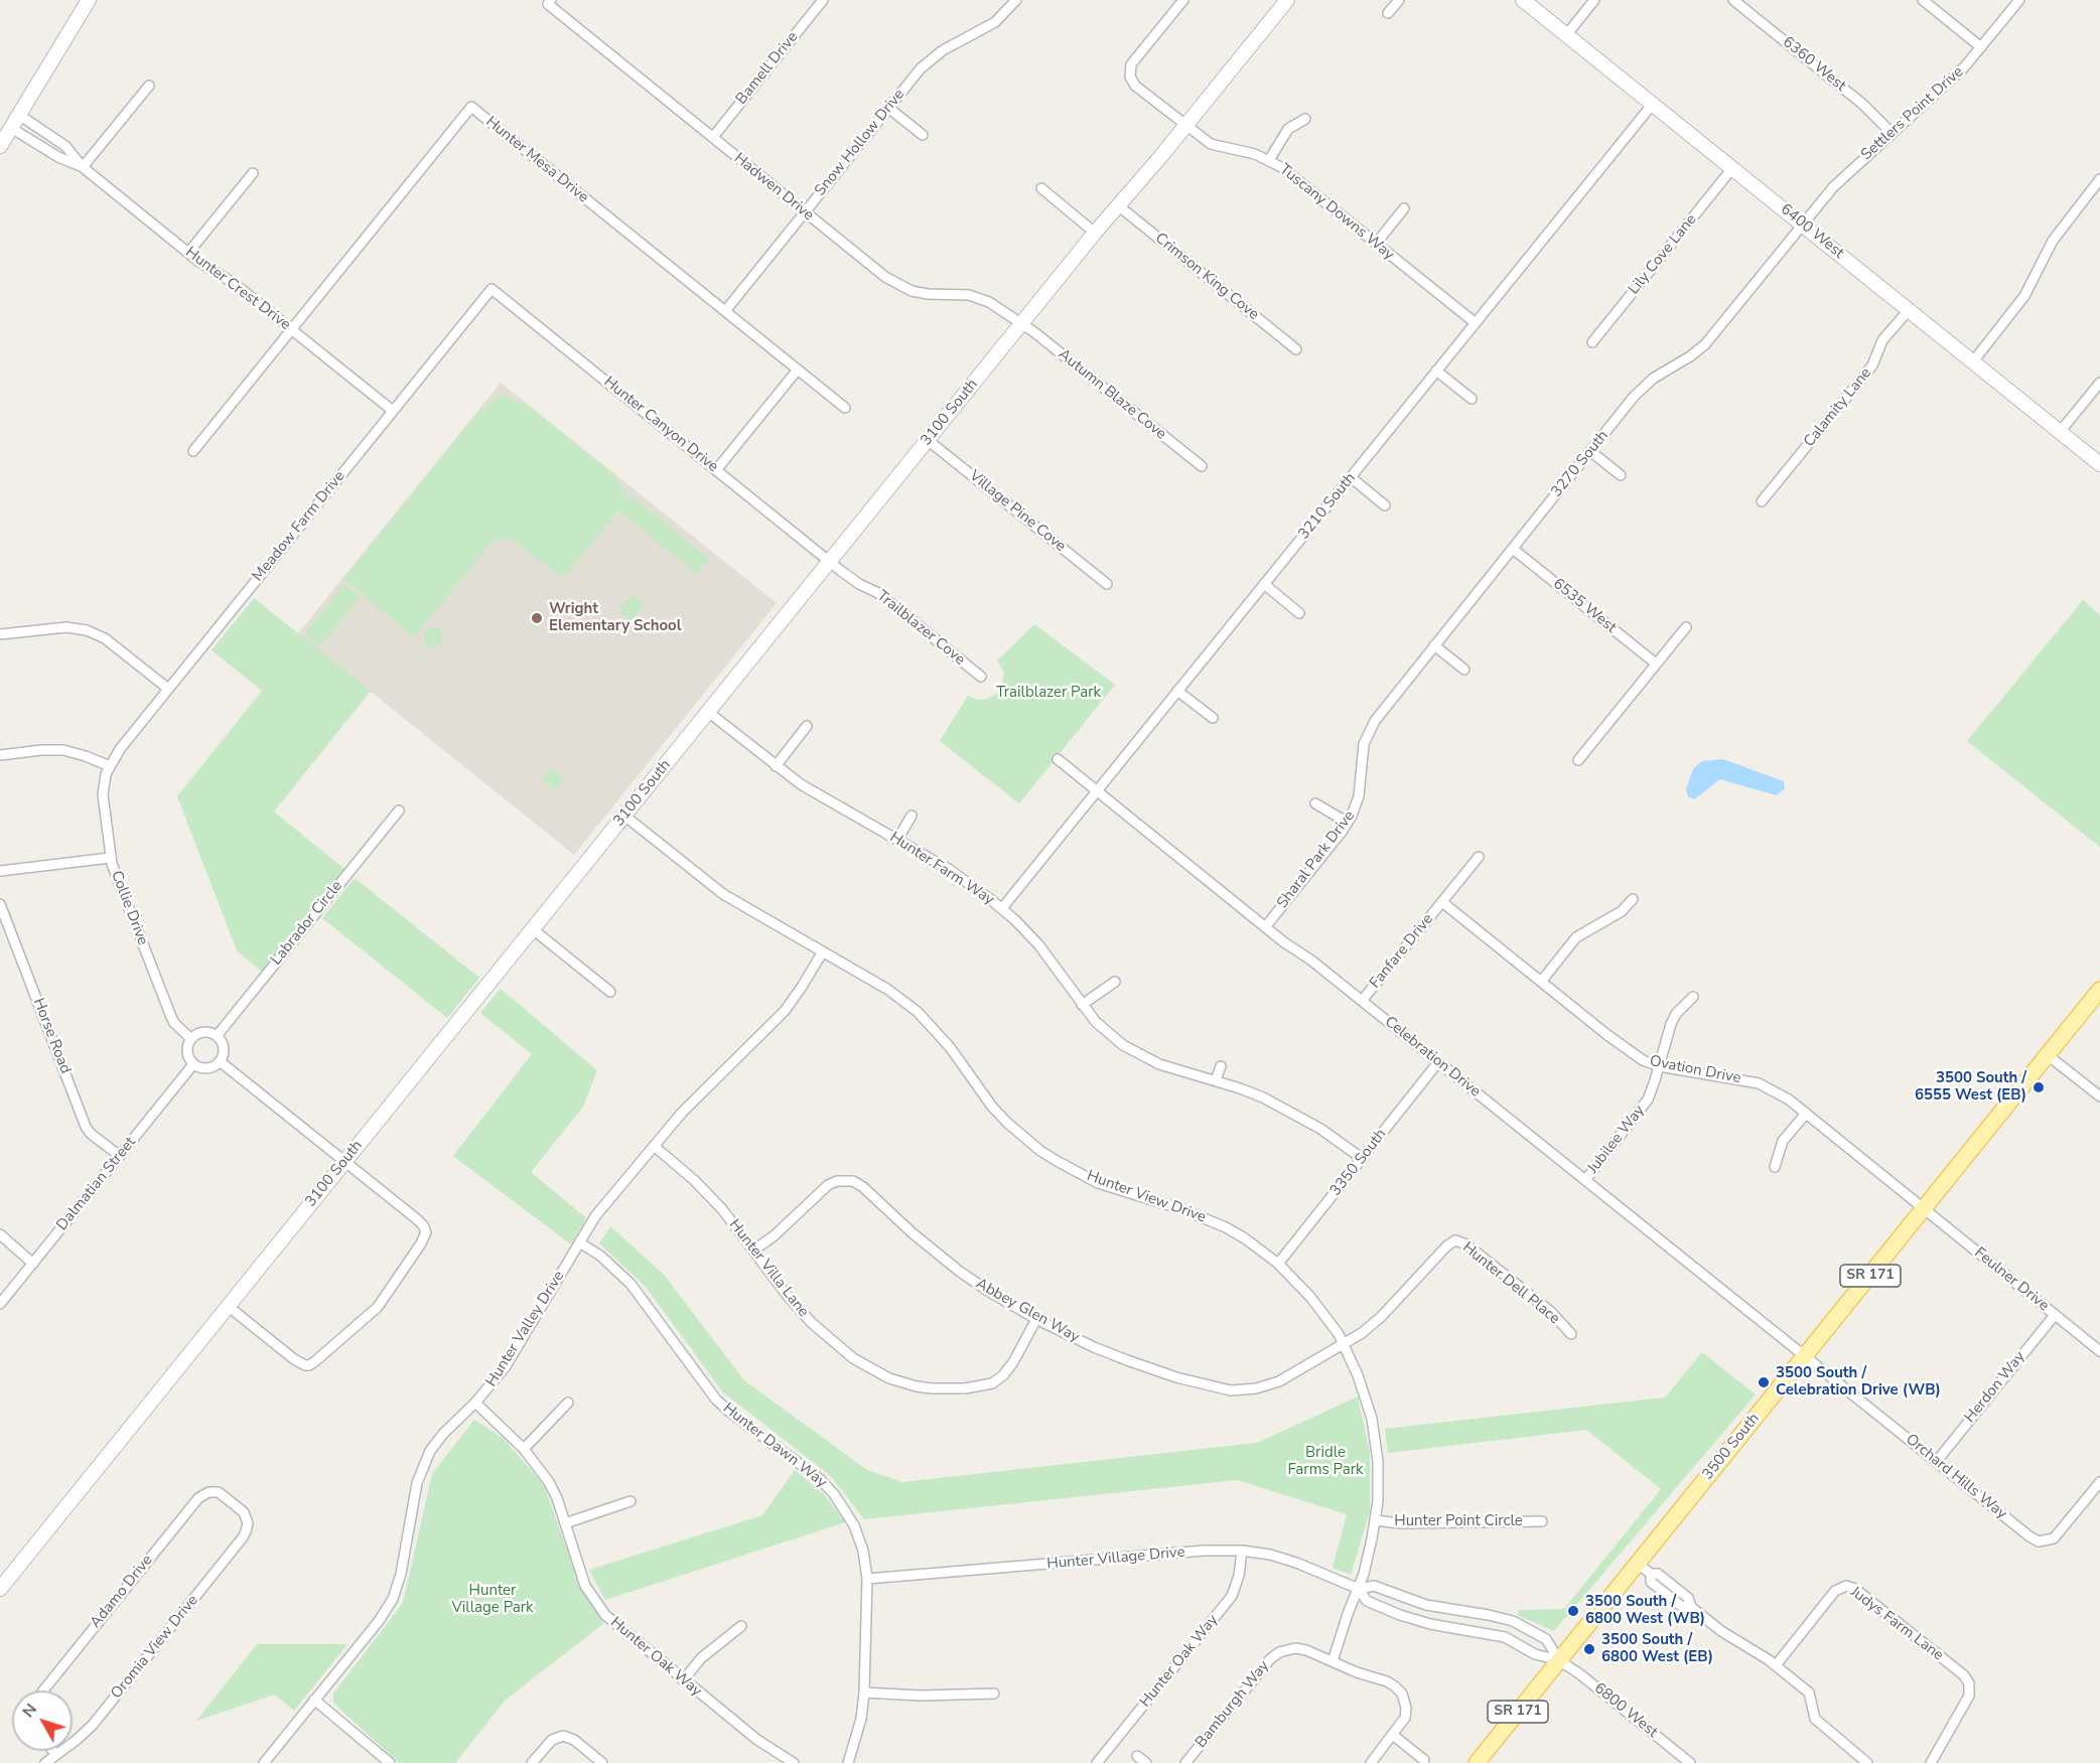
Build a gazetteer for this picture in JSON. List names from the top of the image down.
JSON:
{
  "streets": {
    "main road": [
      "6400 West",
      "3100 South",
      "SR 171",
      "3500 South"
    ],
    "street": [
      "6360 West",
      "Bamell Drive",
      "Settlers Point Drive",
      "Snow Hollow Drive",
      "Hunter Mesa Drive",
      "Hadwen Drive",
      "Tuscany Downs Way",
      "Lily Cove Lane",
      "Crimson King Cove",
      "Hunter Crest Drive",
      "Autumn Blaze Cove",
      "Calamity Lane",
      "Hunter Canyon Drive",
      "3270 South",
      "3210 South",
      "Village Pine Cove",
      "Meadow Farm Drive",
      "6535 West",
      "Trailblazer Cove",
      "Sharal Park Drive",
      "Hunter Farm Way",
      "Collie Drive",
      "Labrador Circle",
      "Fanfare Drive",
      "Horse Road",
      "Celebration Drive",
      "Ovation Drive",
      "Jubilee Way",
      "3350 South",
      "Dalmatian Street",
      "Hunter View Drive",
      "Hunter Villa Lane",
      "Feulner Drive",
      "Hunter Dell Place",
      "Abbey Glen Way",
      "Hunter Valley Drive",
      "Herdon Way",
      "Hunter Dawn Way",
      "Orchard Hills Way",
      "Hunter Point Circle",
      "Hunter Village Drive",
      "Adamo Drive",
      "Judys Farm Lane",
      "Oromia View Drive",
      "Hunter Oak Way",
      "Bamburgh Way",
      "6800 West"
    ]
  },
  "crossings": [
    ["6360 West", "Settlers Point Drive"],
    ["Bamell Drive", "Hadwen Drive"],
    ["Settlers Point Drive", "6400 West"],
    ["Settlers Point Drive", "3270 South"],
    ["Snow Hollow Drive", "Hunter Mesa Drive"],
    ["Snow Hollow Drive", "Hadwen Drive"],
    ["Hunter Mesa Drive", "Hunter Crest Drive"],
    ["Hadwen Drive", "Autumn Blaze Cove"],
    ["Hadwen Drive", "3100 South"],
    ["Tuscany Downs Way", "3100 South"],
    ["Tuscany Downs Way", "3210 South"],
    ["6400 West", "Lily Cove Lane"],
    ["6400 West", "Calamity Lane"],
    ["6400 West", "3270 South"],
    ["6400 West", "3210 South"],
    ["Crimson King Cove", "3100 South"],
    ["Hunter Crest Drive", "Meadow Farm Drive"],
    ["Autumn Blaze Cove", "3100 South"],
    ["3100 South", "Hunter Canyon Drive"],
    ["3100 South", "Village Pine Cove"],
    ["3100 South", "Trailblazer Cove"],
    ["3100 South", "Hunter Farm Way"],
    ["3100 South", "Hunter View Drive"],
    ["Hunter Canyon Drive", "Meadow Farm Drive"],
    ["Hunter Canyon Drive", "Trailblazer Cove"],
    ["3270 South", "6535 West"],
    ["3270 South", "Sharal Park Drive"],
    ["3210 South", "Hunter Farm Way"],
    ["3210 South", "Celebration Drive"],
    ["Meadow Farm Drive", "Collie Drive"],
    ["Sharal Park Drive", "Celebration Drive"],
    ["Hunter Farm Way", "3350 South"],
    ["Collie Drive", "Labrador Circle"],
    ["Collie Drive", "Dalmatian Street"],
    ["Labrador Circle", "Dalmatian Street"],
    ["Fanfare Drive", "Celebration Drive"],
    ["Fanfare Drive", "Ovation Drive"],
    ["Horse Road", "Dalmatian Street"],
    ["Celebration Drive", "Jubilee Way"],
    ["Celebration Drive", "3350 South"],
    ["Celebration Drive", "3500 South"],
    ["Celebration Drive", "Orchard Hills Way"],
    ["Ovation Drive", "Jubilee Way"],
    ["Ovation Drive", "Feulner Drive"],
    ["Ovation Drive", "3500 South"],
    ["3350 South", "Hunter View Drive"],
    ["Hunter View Drive", "Hunter Dell Place"],
    ["Hunter View Drive", "Abbey Glen Way"],
    ["Hunter View Drive", "Hunter Valley Drive"],
    ["Hunter View Drive", "Hunter Point Circle"],
    ["Hunter View Drive", "Hunter Village Drive"],
    ["Hunter View Drive", "Bamburgh Way"],
    ["Hunter Villa Lane", "Abbey Glen Way"],
    ["Hunter Villa Lane", "Hunter Valley Drive"],
    ["Feulner Drive", "Herdon Way"],
    ["Feulner Drive", "3500 South"],
    ["Hunter Dell Place", "Abbey Glen Way"],
    ["Hunter Valley Drive", "Hunter Dawn Way"],
    ["Hunter Valley Drive", "Hunter Oak Way"],
    ["Herdon Way", "Orchard Hills Way"],
    ["Hunter Dawn Way", "Hunter Village Drive"],
    ["3500 South", "Orchard Hills Way"],
    ["3500 South", "Hunter Village Drive"],
    ["3500 South", "6800 West"],
    ["Hunter Village Drive", "Hunter Oak Way"],
    ["Hunter Village Drive", "6800 West"],
    ["Adamo Drive", "Oromia View Drive"]
  ],
  "parks": ["Trailblazer Park", "Bridle Farms Park", "Hunter Village Park"],
  "places": [
    "Wright Elementary School",
    "3500 South / 6555 West (EB)",
    "3500 South / Celebration Drive (WB)",
    "3500 South / 6800 West (WB)",
    "3500 South / 6800 West (EB)"
  ],
  "north": "top left"
}
